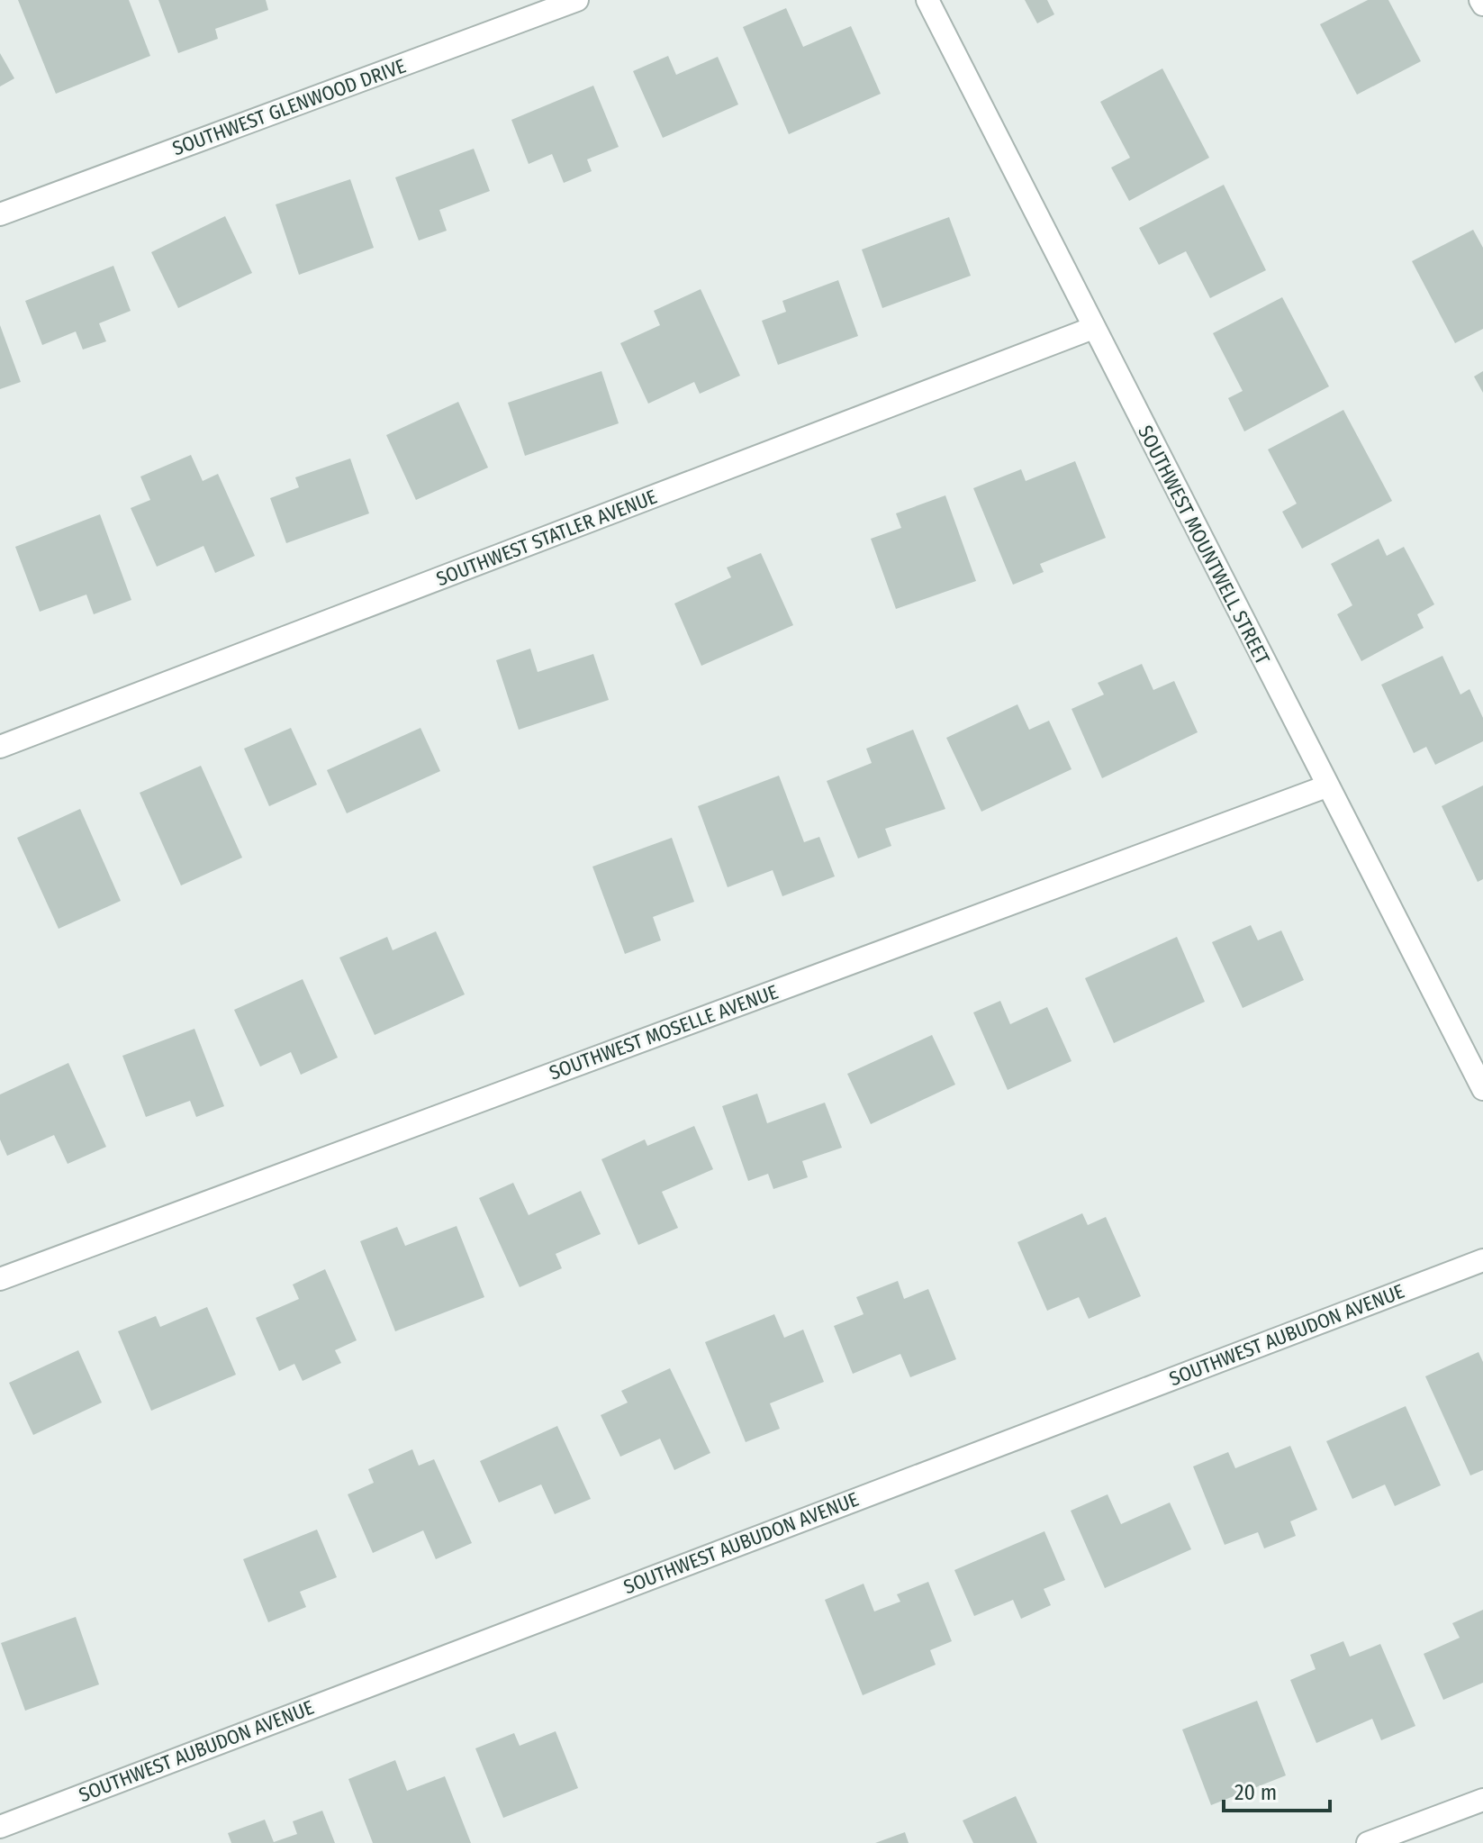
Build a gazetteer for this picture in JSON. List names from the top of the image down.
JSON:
{
  "streets": {
    "street": [
      "SOUTHWEST GLENWOOD DRIVE",
      "SOUTHWEST STATLER AVENUE",
      "SOUTHWEST MOUNTWELL STREET",
      "SOUTHWEST MOSELLE AVENUE",
      "SOUTHWEST AUBUDON AVENUE"
    ]
  },
  "crossings": [
    ["SOUTHWEST STATLER AVENUE", "SOUTHWEST MOUNTWELL STREET"],
    ["SOUTHWEST MOUNTWELL STREET", "SOUTHWEST MOSELLE AVENUE"]
  ],
  "scale_bar": "20 m"
}
